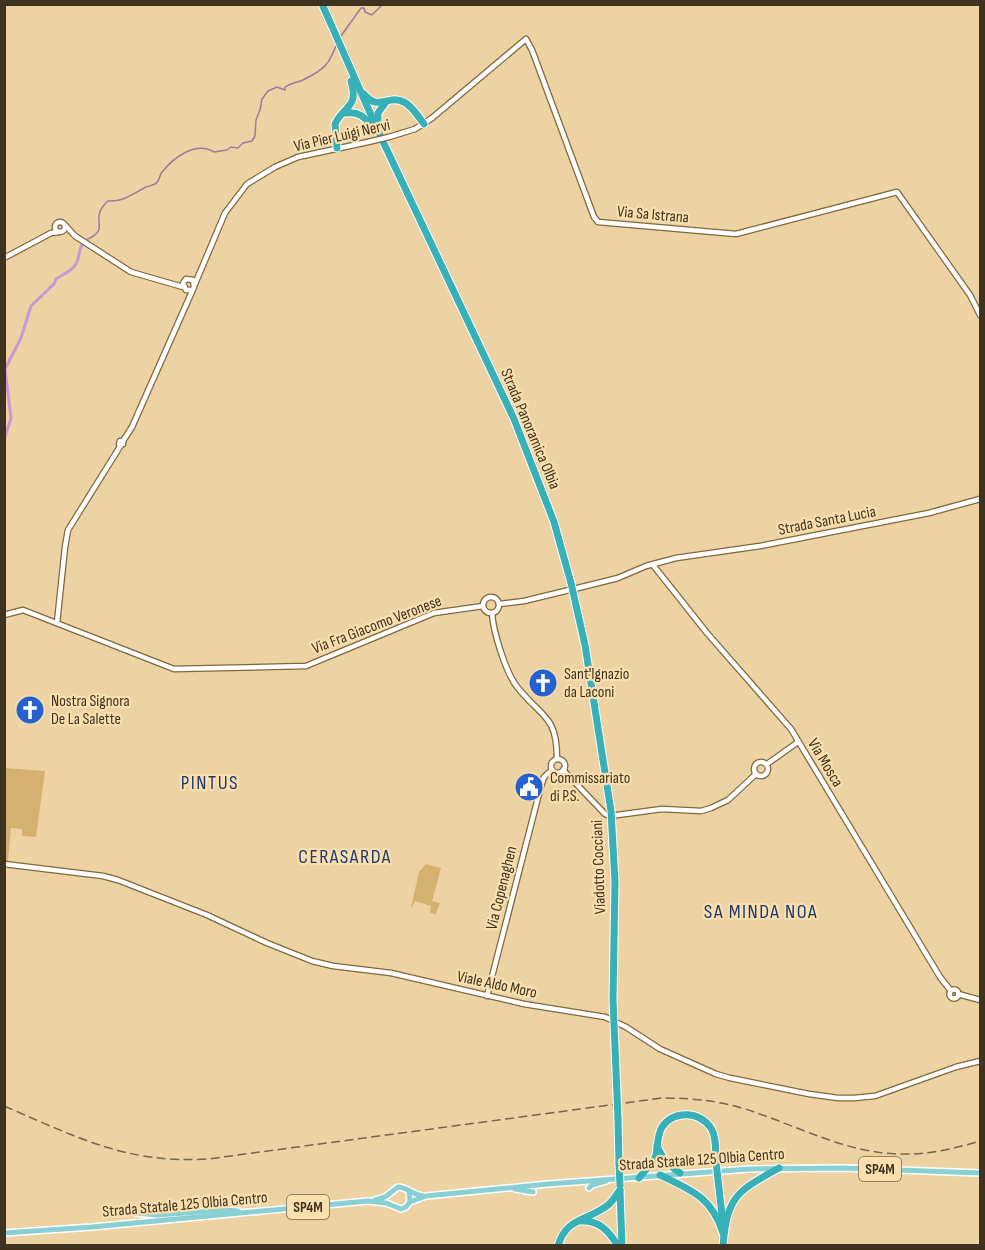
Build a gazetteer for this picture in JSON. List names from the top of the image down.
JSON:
{
  "streets": {
    "highway": ["Strada Panoramica Olbia", "Viadotto Cocciani"],
    "main road": ["Strada Statale 125 Olbia Centro", "SP4M"],
    "street": [
      "Via Pier Luigi Nervi",
      "Via Sa Istrana",
      "Strada Santa Lucia",
      "Via Fra Giacomo Veronese",
      "Via Mosca",
      "Via Copenaghen",
      "Viale Aldo Moro"
    ]
  },
  "crossings": [
    ["Via Pier Luigi Nervi", "Via Sa Istrana"],
    ["Strada Panoramica Olbia", "Viadotto Cocciani"],
    ["Strada Santa Lucia", "Via Mosca"],
    ["Via Copenaghen", "Viale Aldo Moro"],
    ["Strada Statale 125 Olbia Centro", "SP4M"]
  ],
  "districts": ["PINTUS", "CERASARDA", "SA MINDA NOA"],
  "places": {
    "church": ["Sant'Ignazio da Laconi", "Nostra Signora De La Salette"],
    "public building": ["Commissariato di P.S."]
  }
}
